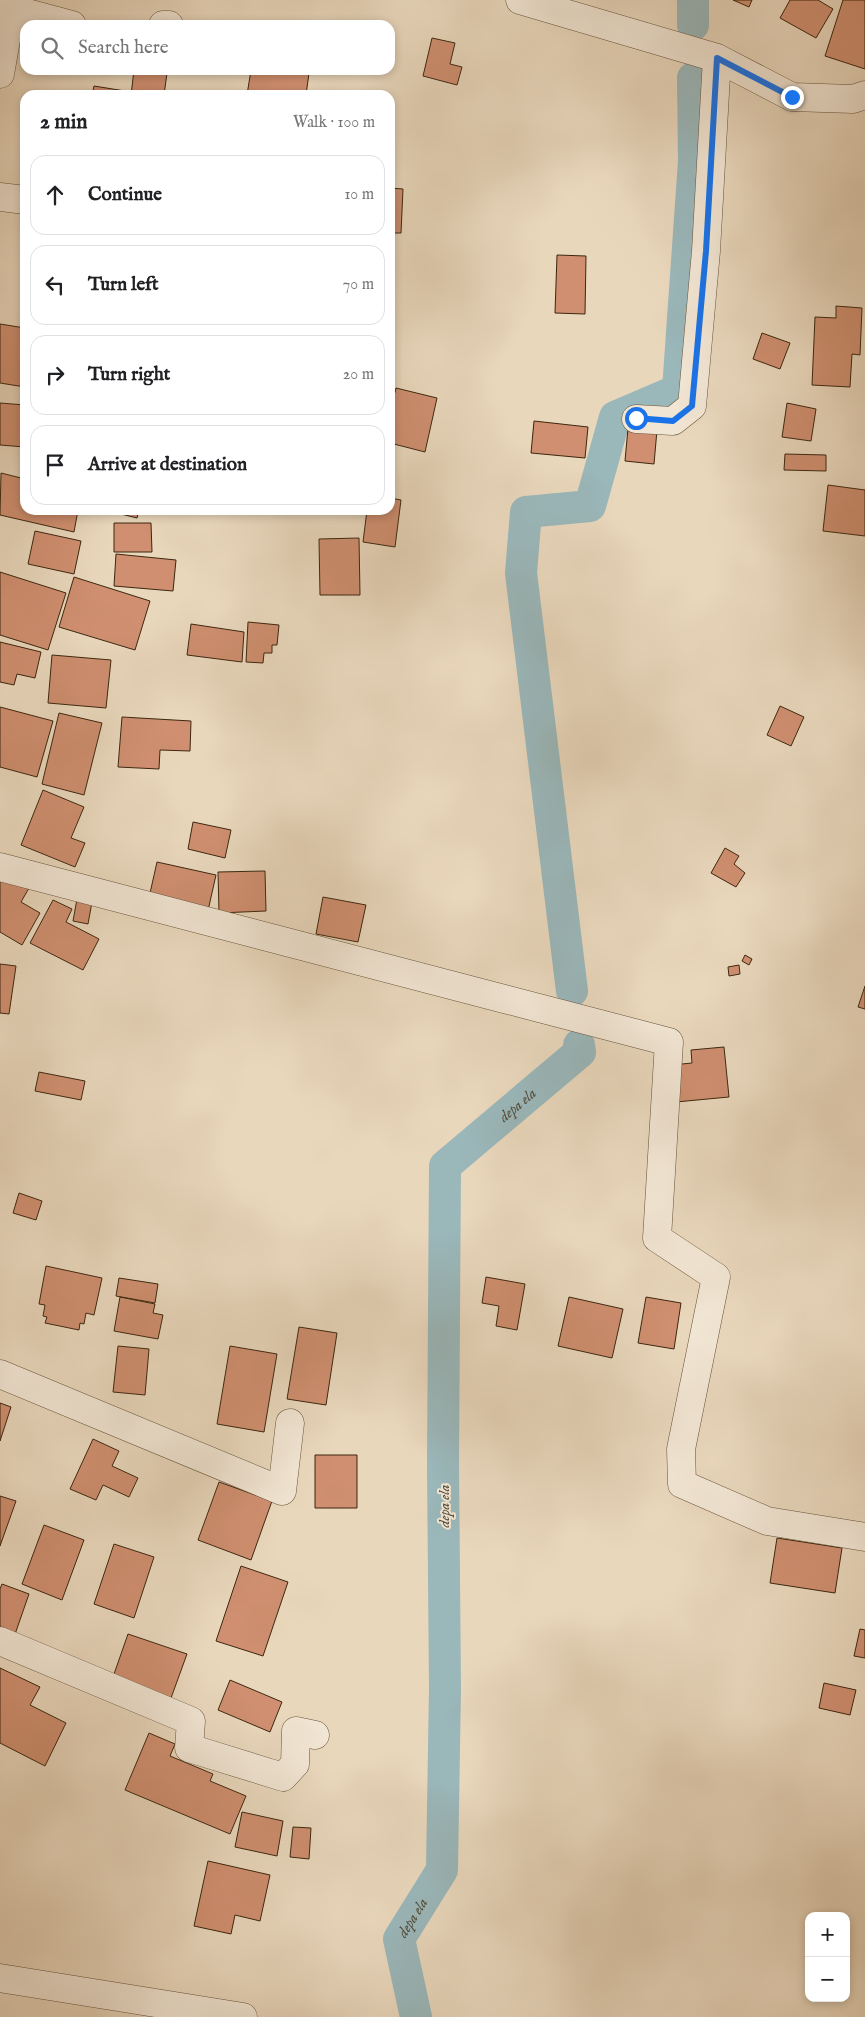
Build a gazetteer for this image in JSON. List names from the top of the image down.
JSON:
{
  "water": ["depa ela"],
  "page": {
    "search": "Search here",
    "heading": ["2 min", "Walk · 100 m"],
    "list": [
      ["Continue", "10 m"],
      ["Turn left", "70 m"],
      ["Turn right", "20 m"],
      "Arrive at destination"
    ],
    "map_buttons": ["+", "−"]
  }
}
